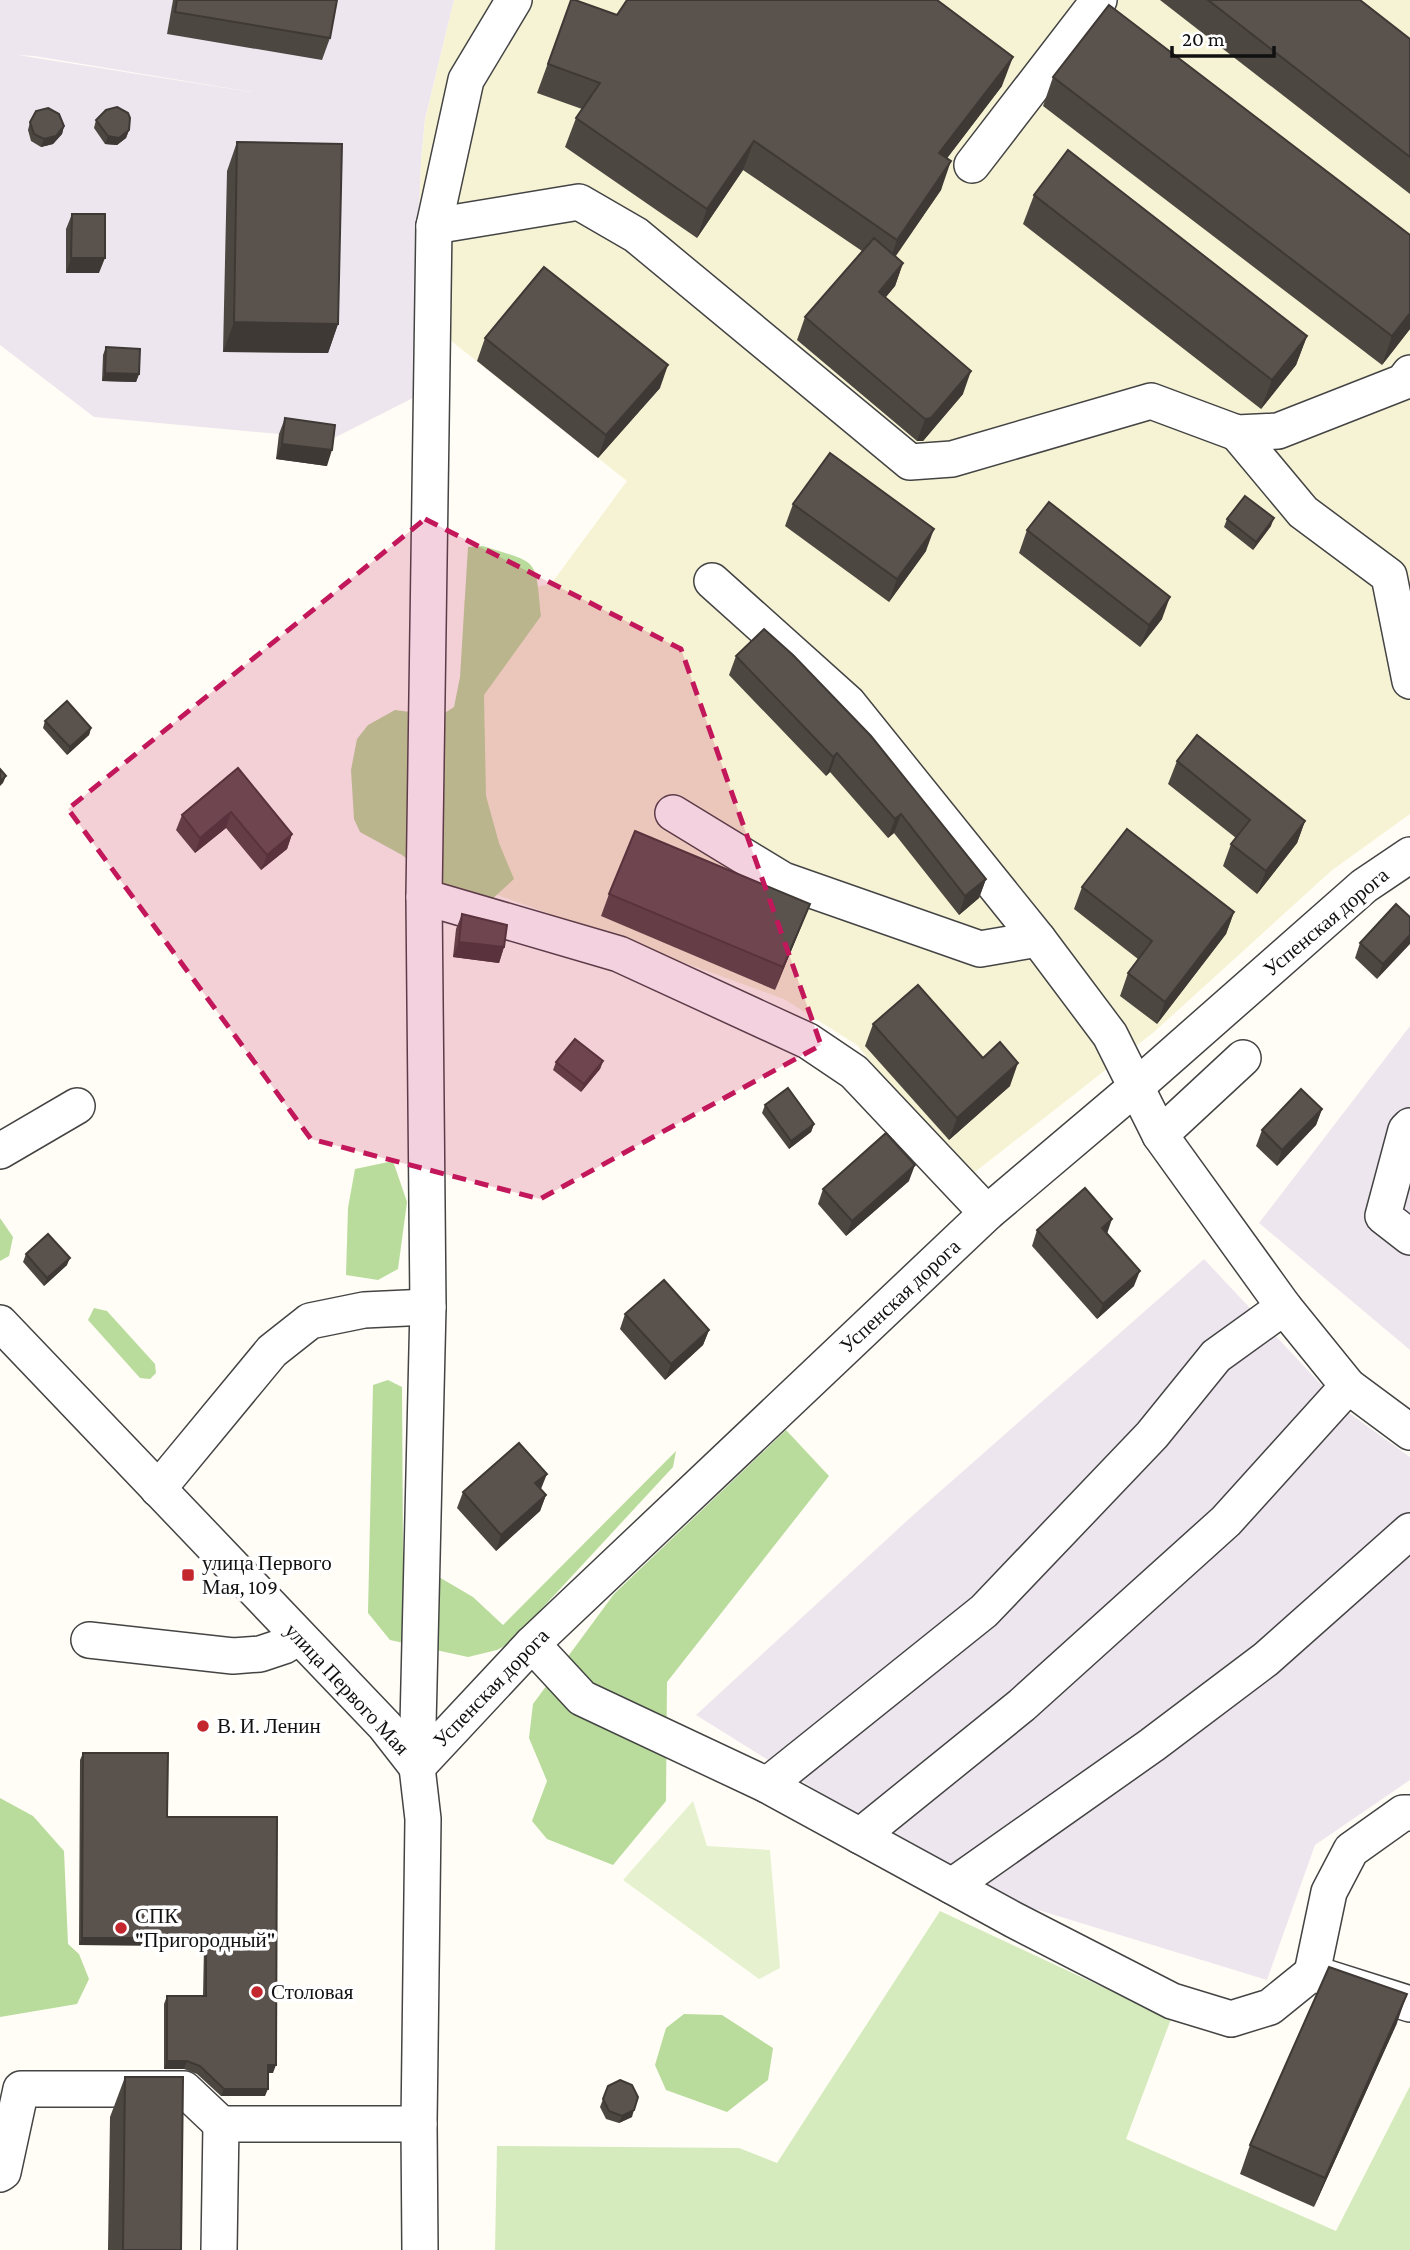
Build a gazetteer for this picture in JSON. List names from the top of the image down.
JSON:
{
  "streets": {
    "street": ["Успенская дорога", "улица Первого Мая"]
  },
  "crossings": [
    ["Успенская дорога", "улица Первого Мая"]
  ],
  "places": {
    "transit": ["улица Первого Мая, 109"],
    "other": ["В. И. Ленин", "СПК \"Пригородный\"", "Столовая"]
  },
  "scale_bar": "20 m"
}
